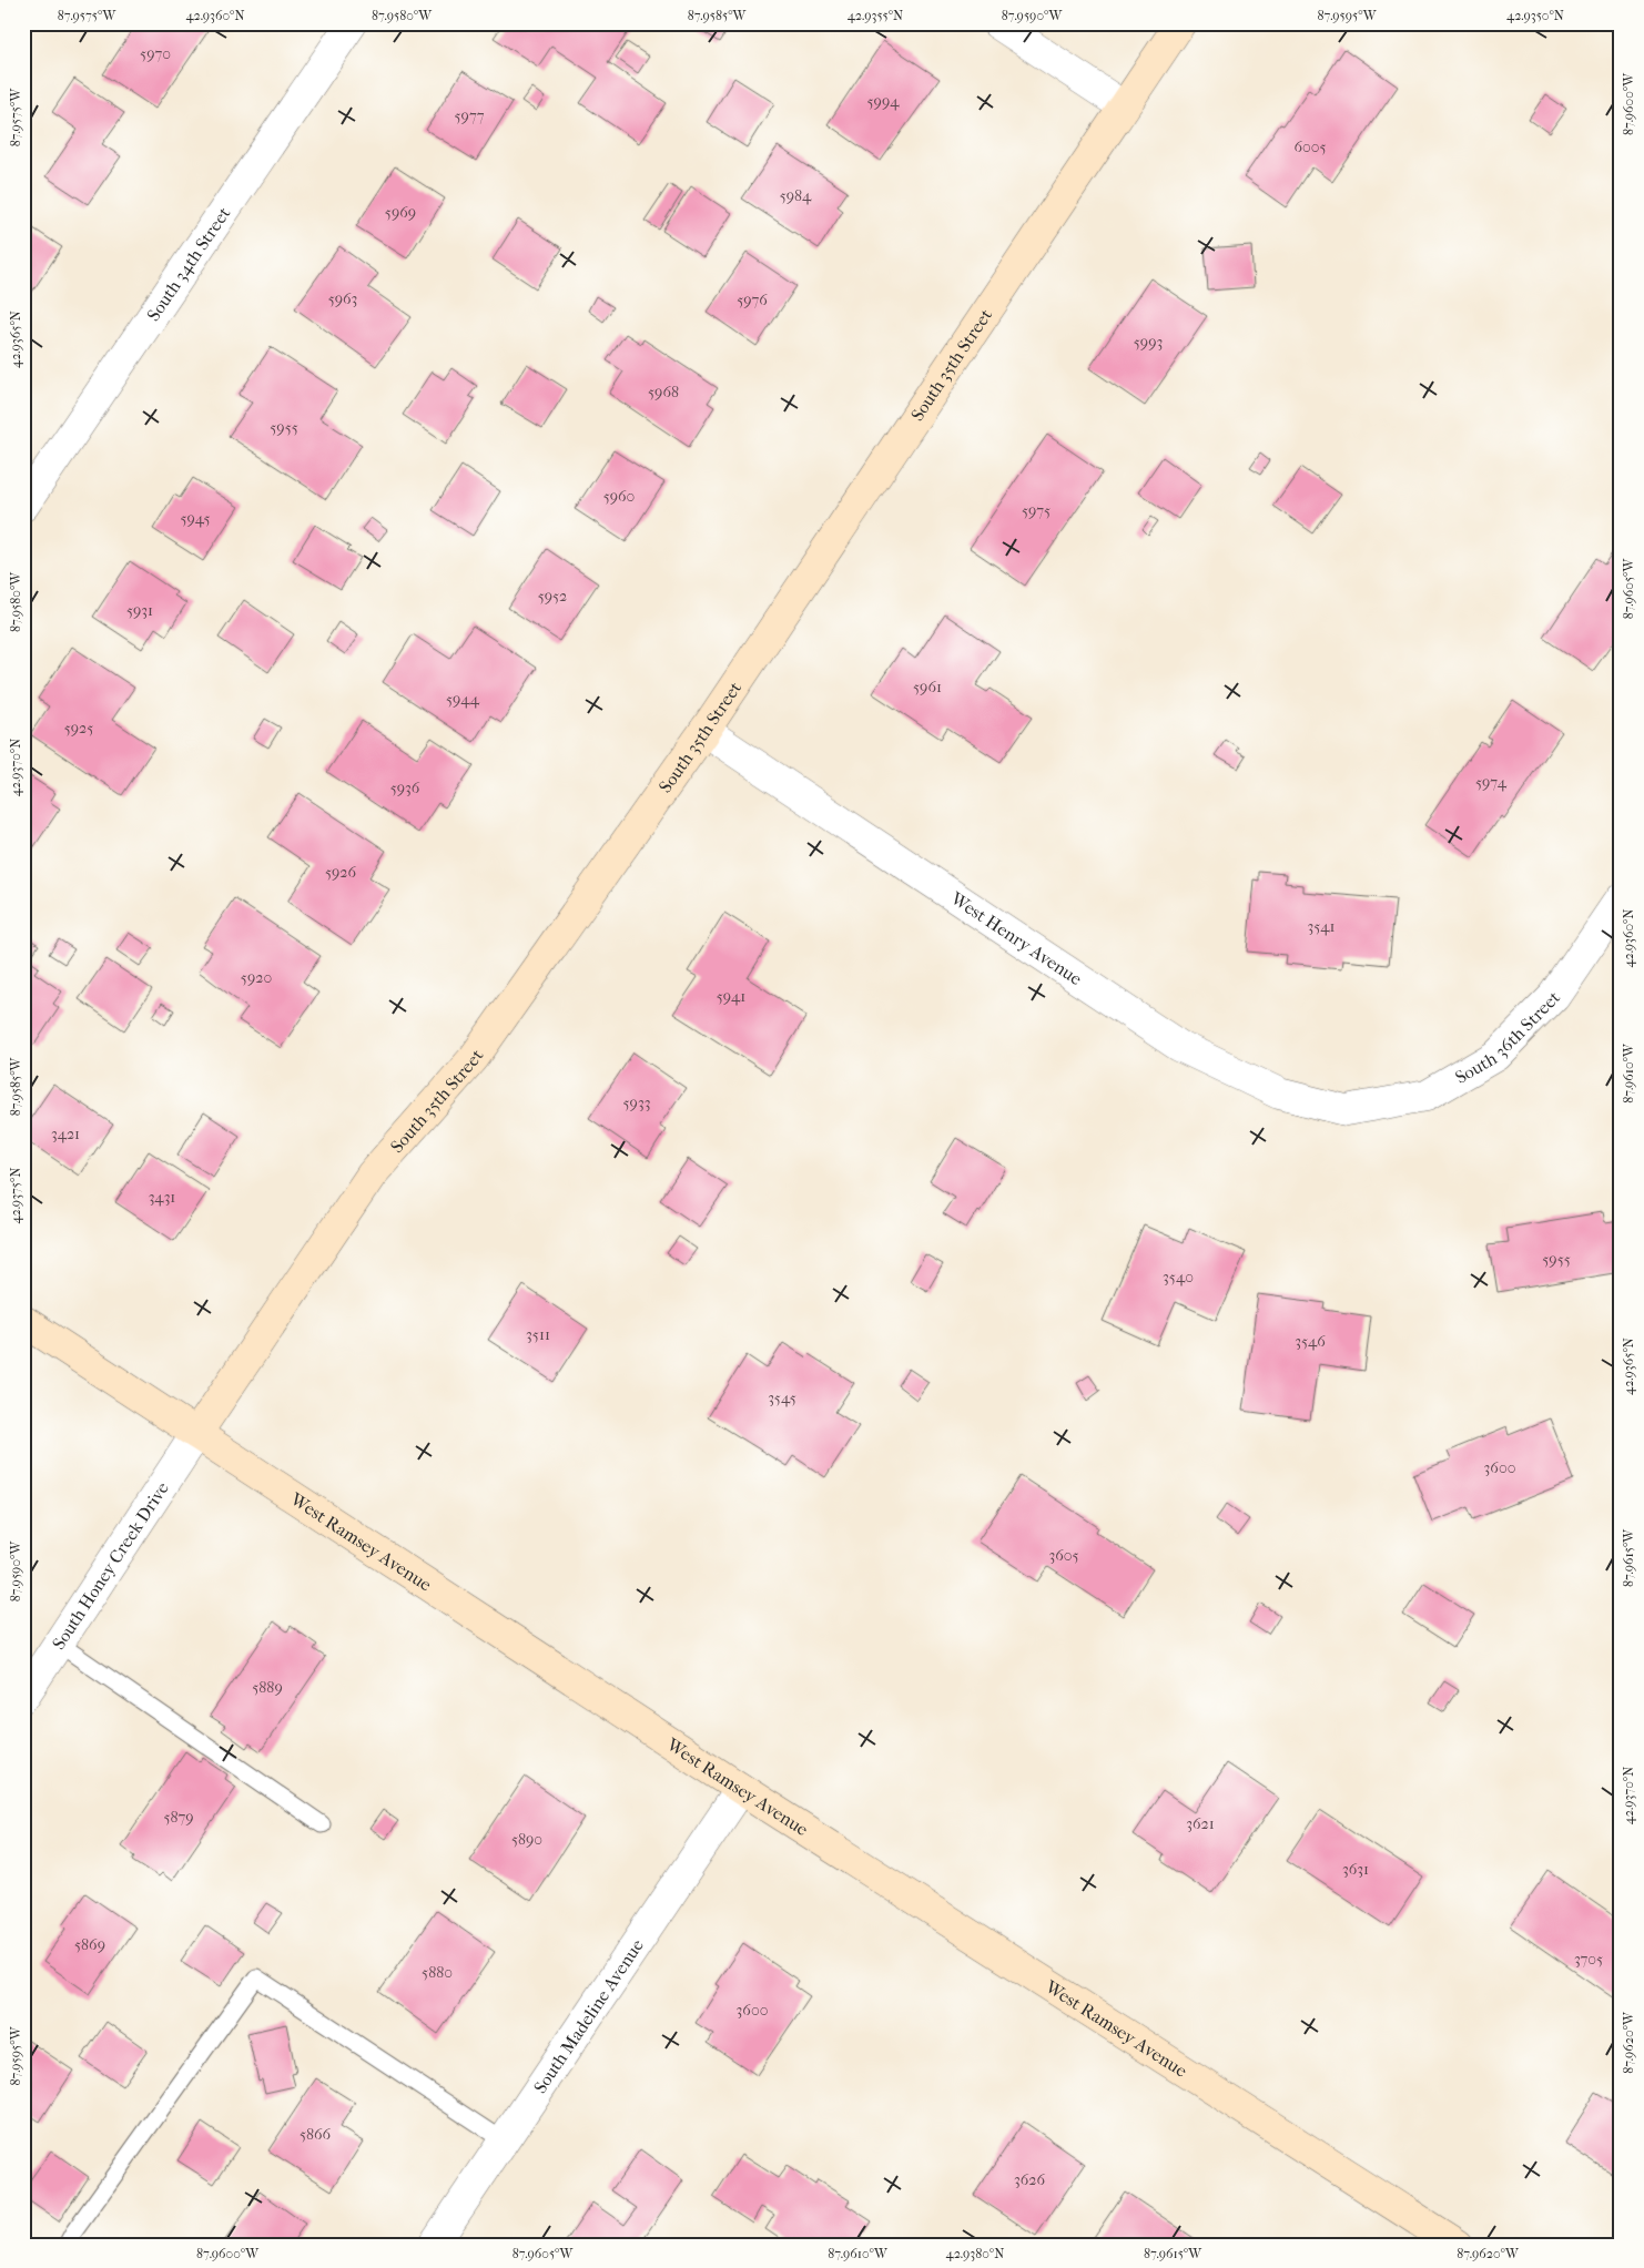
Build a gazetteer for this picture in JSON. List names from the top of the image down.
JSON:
{
  "streets": {
    "street": [
      "South 34th Street",
      "South 35th Street",
      "West Henry Avenue",
      "South 36th Street",
      "West Ramsey Avenue",
      "South Honey Creek Drive",
      "South Madeline Avenue"
    ]
  },
  "crossings": [
    ["South 35th Street", "West Henry Avenue"],
    ["South 35th Street", "West Ramsey Avenue"],
    ["South 35th Street", "South Honey Creek Drive"],
    ["West Henry Avenue", "South 36th Street"],
    ["West Ramsey Avenue", "South Honey Creek Drive"],
    ["West Ramsey Avenue", "South Madeline Avenue"]
  ],
  "house_numbers": [
    "5970",
    "5994",
    "5977",
    "6005",
    "5984",
    "5969",
    "5963",
    "5976",
    "5993",
    "5968",
    "5955",
    "5960",
    "5975",
    "5945",
    "5952",
    "5931",
    "5961",
    "5944",
    "5925",
    "5974",
    "5936",
    "5926",
    "3541",
    "5920",
    "5941",
    "5933",
    "3421",
    "3431",
    "5955",
    "3540",
    "3511",
    "3546",
    "3545",
    "3600",
    "3605",
    "5889",
    "5879",
    "3621",
    "5890",
    "3631",
    "5869",
    "3705",
    "5880",
    "3600",
    "5866",
    "3626"
  ],
  "coordinates": [
    "87.9575°W",
    "42.9360°N",
    "87.9580°W",
    "87.9585°W",
    "42.9355°N",
    "87.9590°W",
    "87.9595°W",
    "42.9350°N",
    "87.9600°W",
    "42.9365°N",
    "87.9605°W",
    "42.9370°N",
    "87.9610°W",
    "42.9375°N",
    "87.9615°W",
    "87.9620°W",
    "42.9380°N"
  ]
}
